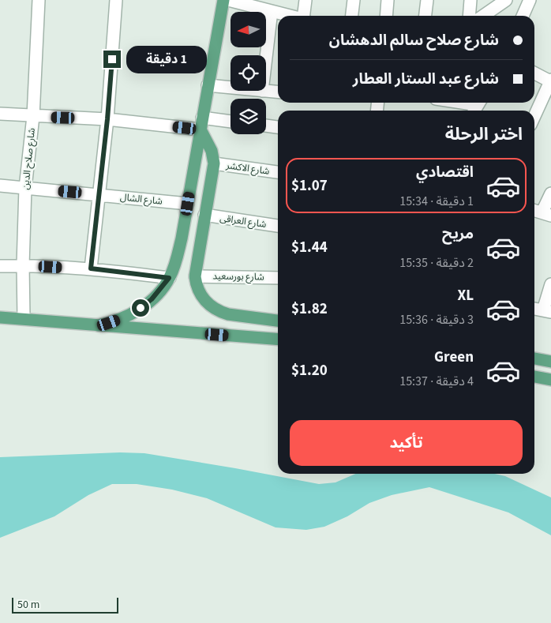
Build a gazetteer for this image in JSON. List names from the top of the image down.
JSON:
{
  "streets": {
    "street": [
      "شارع صلاح الدين",
      "شارع الاكشر",
      "شارع الشال",
      "شارع العراقى",
      "شارع بورسعيد"
    ]
  },
  "crossings": [
    ["شارع صلاح الدين", "شارع الشال"]
  ],
  "scale_bar": "50 m",
  "north": "left",
  "page": {
    "banner": ["شارع صلاح سالم الدهشان", "شارع عبد الستار العطار"],
    "bubble": "1 دقيقة",
    "heading": "اختر الرحلة",
    "list": [
      {
        "name": "اقتصادي",
        "note": "1 دقيقة · 15:34",
        "value": "$1.07"
      },
      {
        "name": "مريح",
        "note": "2 دقيقة · 15:35",
        "value": "$1.44"
      },
      {
        "name": "XL",
        "note": "3 دقيقة · 15:36",
        "value": "$1.82"
      },
      {
        "name": "Green",
        "note": "4 دقيقة · 15:37",
        "value": "$1.20"
      }
    ],
    "buttons": "تأكيد",
    "scale": "50 m"
  }
}
